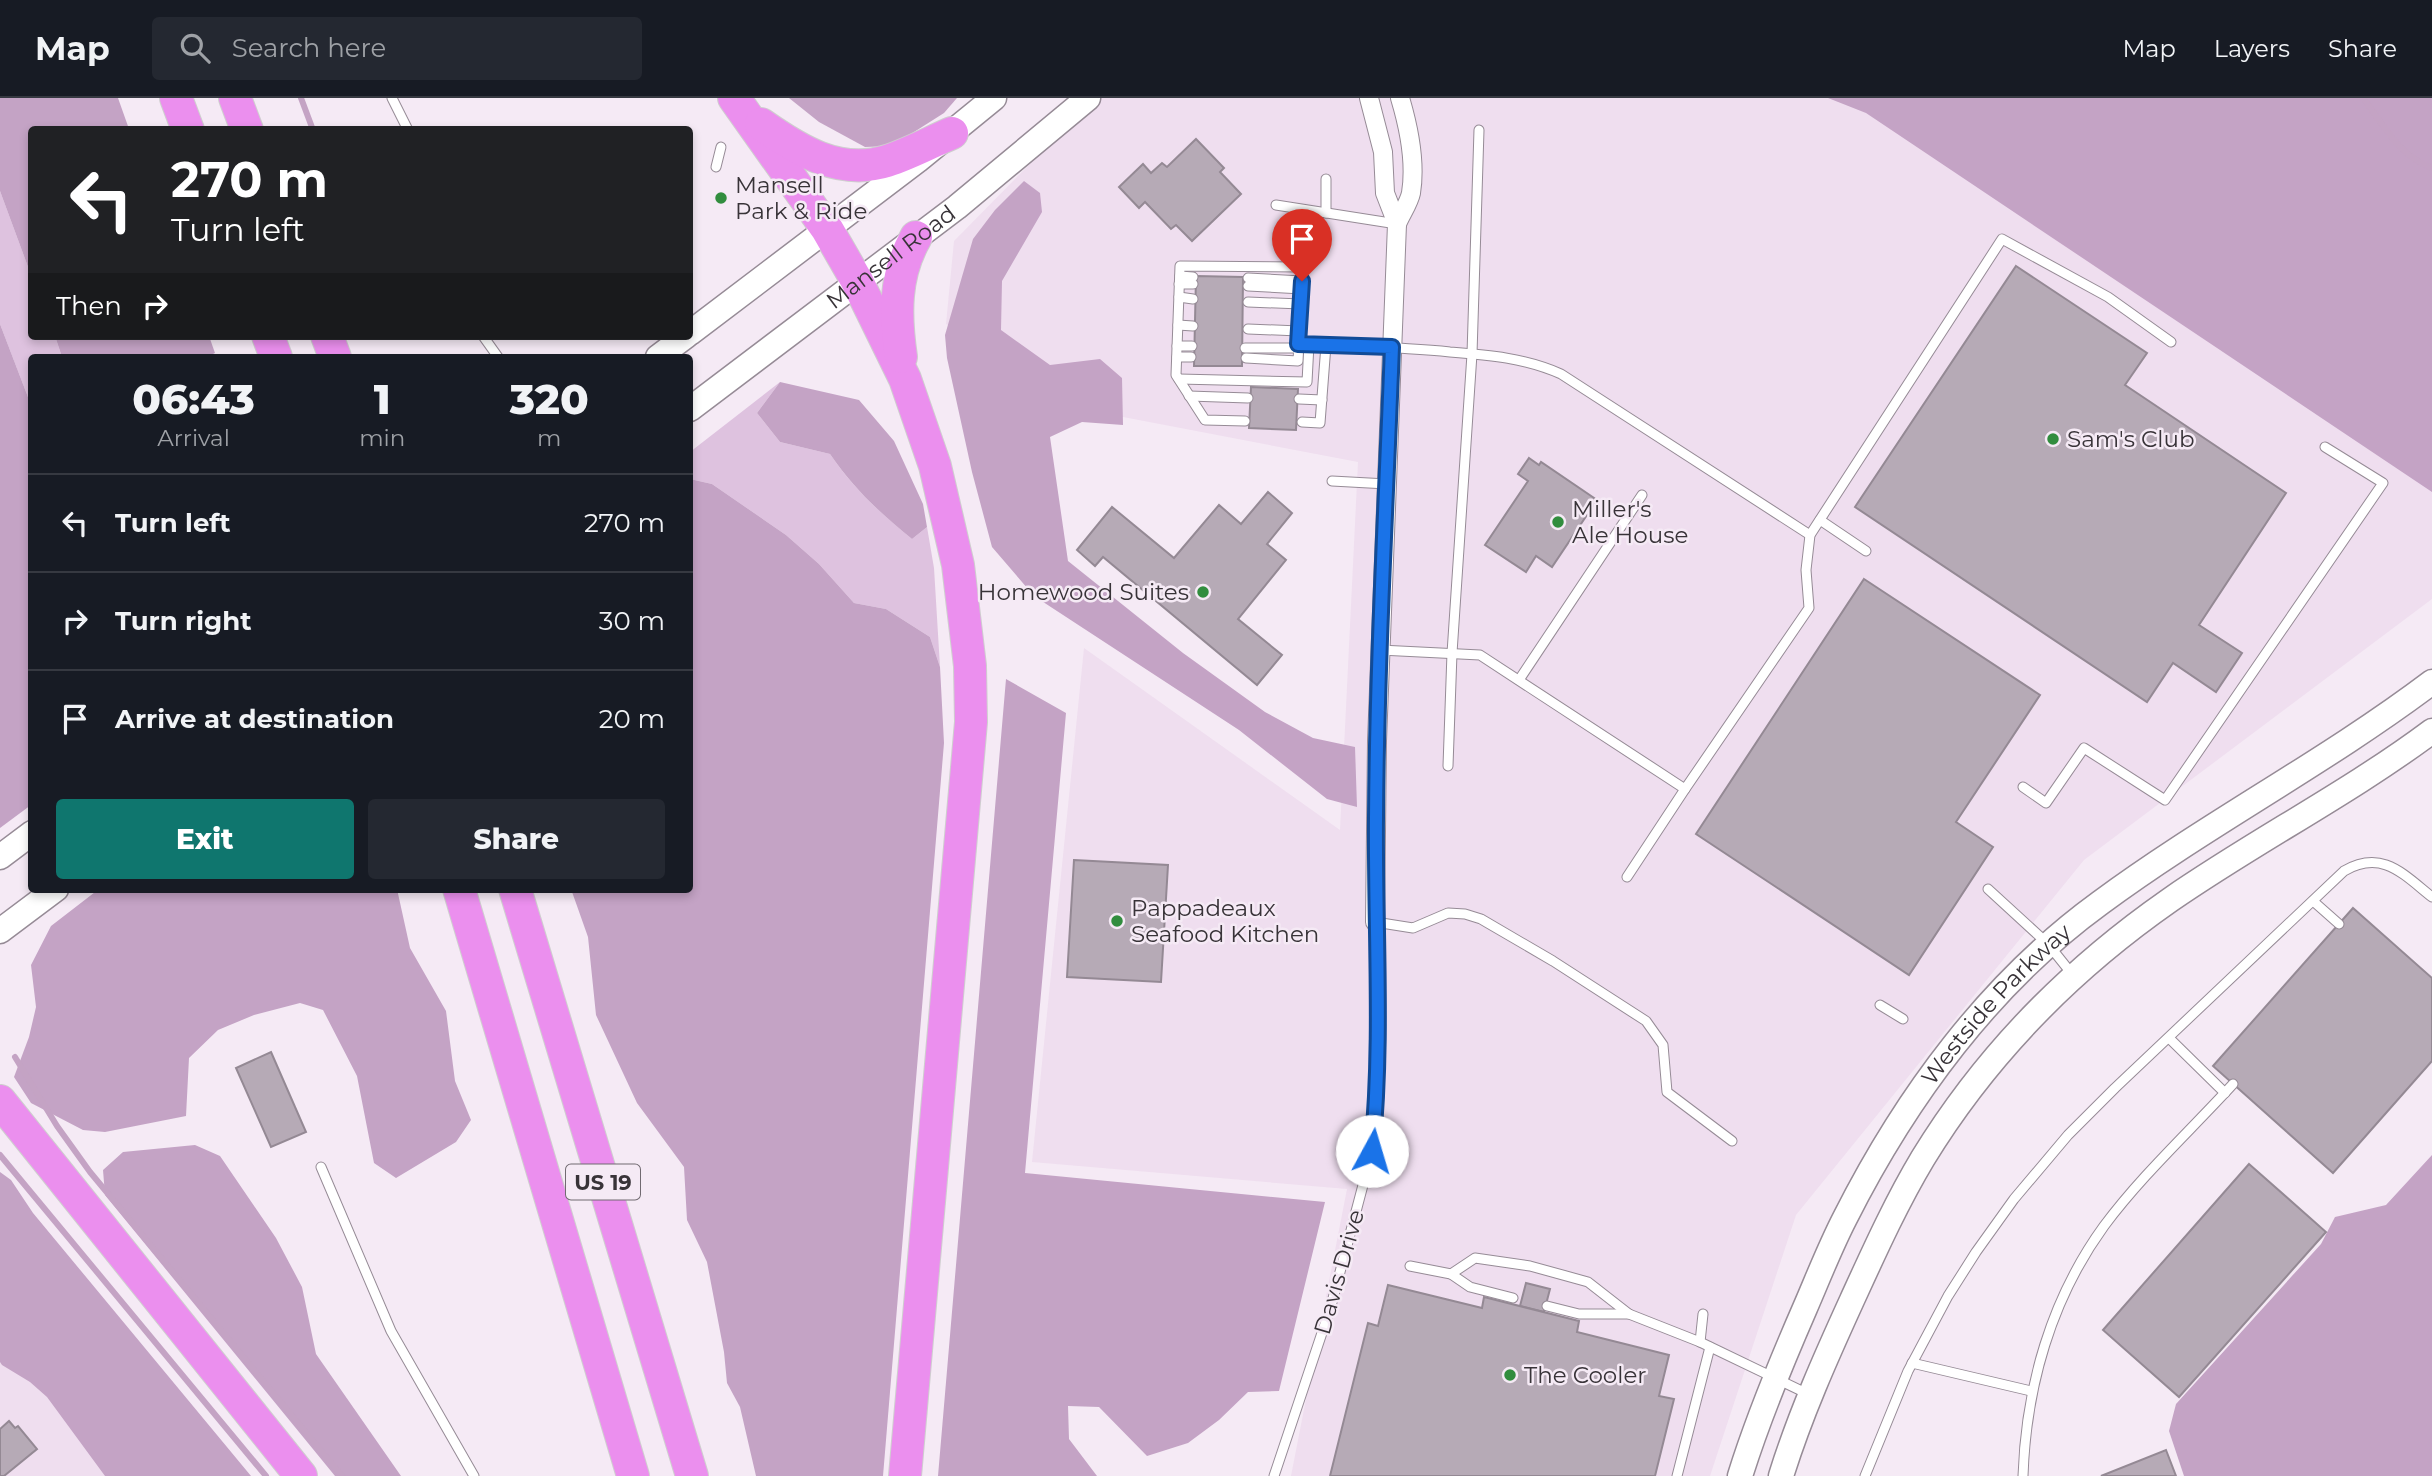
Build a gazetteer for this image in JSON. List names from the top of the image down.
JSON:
{
  "streets": {
    "highway": ["US 19"],
    "main road": ["Mansell Road", "Westside Parkway"],
    "street": ["Davis Drive"]
  },
  "places": [
    "Mansell Park & Ride",
    "Sam's Club",
    "Miller's Ale House",
    "Homewood Suites",
    "Pappadeaux Seafood Kitchen",
    "The Cooler"
  ],
  "page": {
    "header": "Map",
    "search": "Search here",
    "nav": ["Map", "Layers", "Share"],
    "turn": ["270 m", "Turn left"],
    "then": "Then",
    "eta": [
      "06:43",
      "Arrival",
      "1",
      "min",
      "320",
      "m"
    ],
    "list": [
      {
        "name": "Turn left",
        "value": "270 m"
      },
      {
        "name": "Turn right",
        "value": "30 m"
      },
      {
        "name": "Arrive at destination",
        "value": "20 m"
      }
    ],
    "buttons": ["Exit", "Share"]
  }
}
